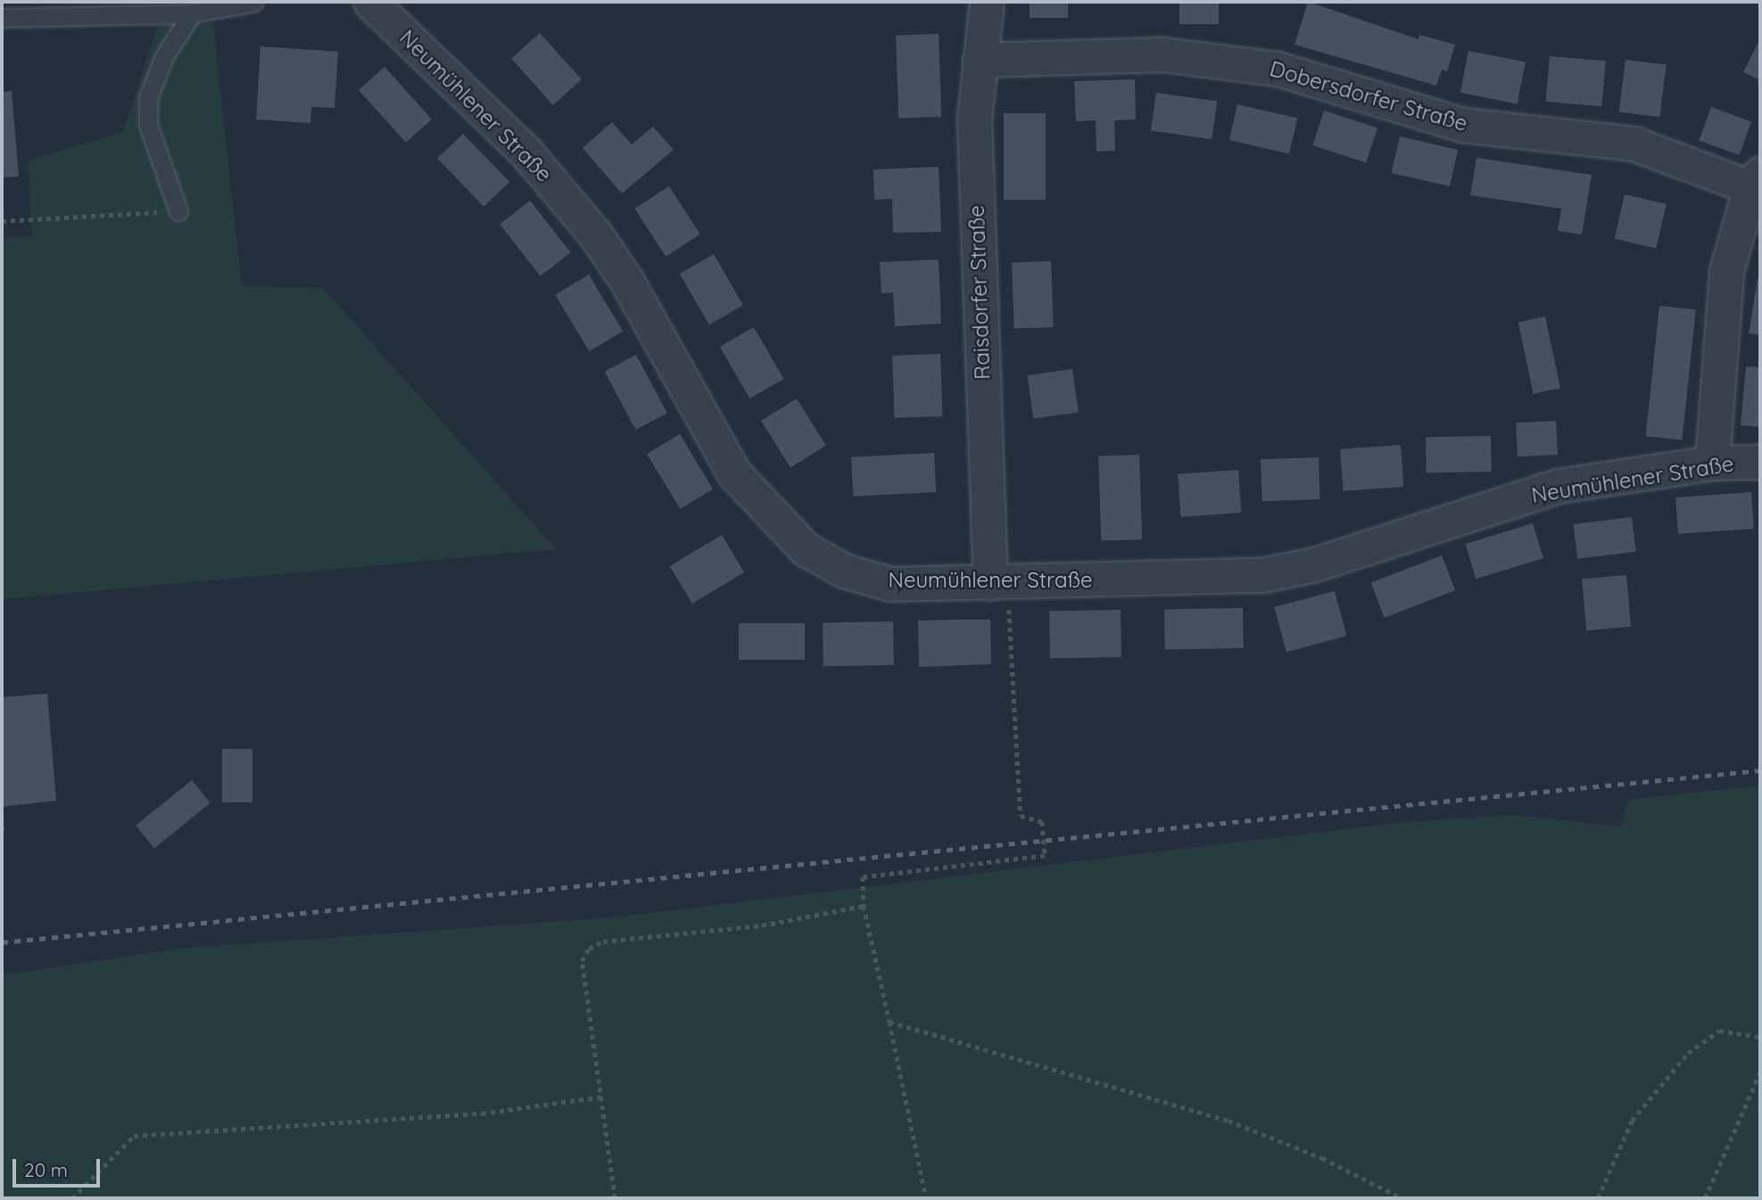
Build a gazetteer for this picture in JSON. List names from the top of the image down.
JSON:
{
  "streets": {
    "street": ["Dobersdorfer Straße", "Neumühlener Straße", "Raisdorfer Straße"]
  },
  "crossings": [
    ["Dobersdorfer Straße", "Raisdorfer Straße"],
    ["Neumühlener Straße", "Raisdorfer Straße"]
  ],
  "scale_bar": "20 m"
}
